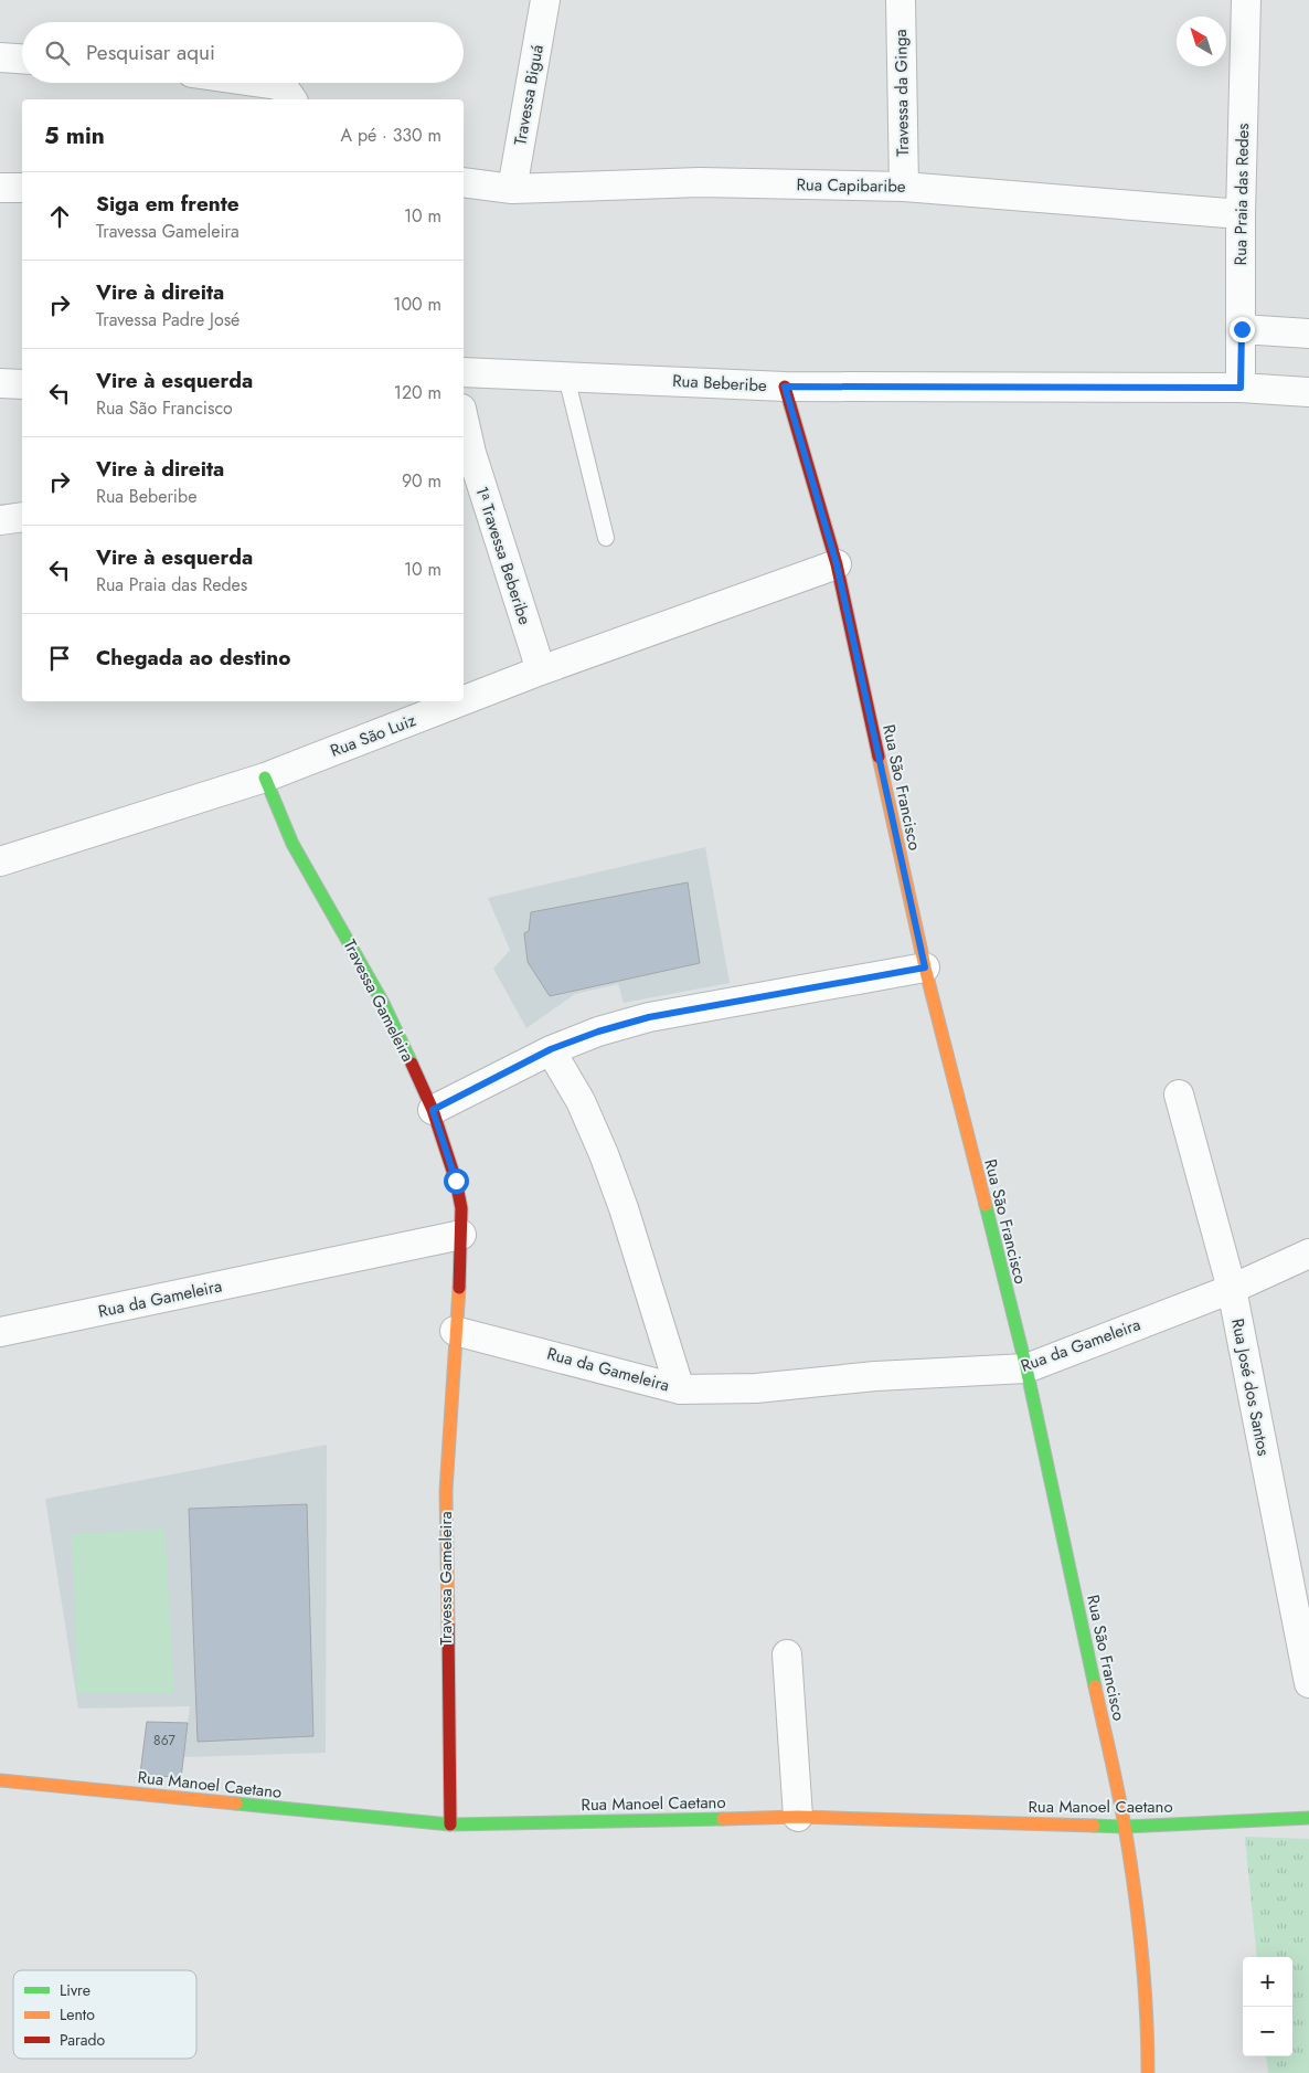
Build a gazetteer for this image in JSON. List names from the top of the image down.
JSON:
{
  "streets": {
    "street": [
      "Travessa da Ginga",
      "Travessa Biguá",
      "Rua Capibaribe",
      "Rua Praia das Redes",
      "Rua Beberibe",
      "1ᵃ Travessa Beberibe",
      "Rua São Luiz",
      "Rua São Francisco",
      "Travessa Gameleira",
      "Rua da Gameleira",
      "Rua José dos Santos",
      "Rua Manoel Caetano"
    ]
  },
  "crossings": [
    ["Travessa da Ginga", "Rua Capibaribe"],
    ["Travessa Biguá", "Rua Capibaribe"],
    ["Rua Capibaribe", "Rua Praia das Redes"],
    ["Rua Praia das Redes", "Rua Beberibe"],
    ["Rua Beberibe", "Rua São Francisco"],
    ["1ᵃ Travessa Beberibe", "Rua São Luiz"],
    ["Rua São Luiz", "Rua São Francisco"],
    ["Rua São Luiz", "Travessa Gameleira"],
    ["Rua São Francisco", "Rua da Gameleira"],
    ["Rua São Francisco", "Rua Manoel Caetano"],
    ["Travessa Gameleira", "Rua da Gameleira"],
    ["Travessa Gameleira", "Rua Manoel Caetano"],
    ["Rua da Gameleira", "Rua José dos Santos"]
  ],
  "house_numbers": ["867"],
  "legend": ["Livre", "Lento", "Parado"],
  "north": "top left",
  "page": {
    "search": "Pesquisar aqui",
    "heading": ["5 min", "A pé · 330 m"],
    "list": [
      ["Siga em frente", "Travessa Gameleira", "10 m"],
      ["Vire à direita", "Travessa Padre José", "100 m"],
      ["Vire à esquerda", "Rua São Francisco", "120 m"],
      ["Vire à direita", "Rua Beberibe", "90 m"],
      ["Vire à esquerda", "Rua Praia das Redes", "10 m"],
      "Chegada ao destino"
    ],
    "map_buttons": ["+", "−"]
  }
}
